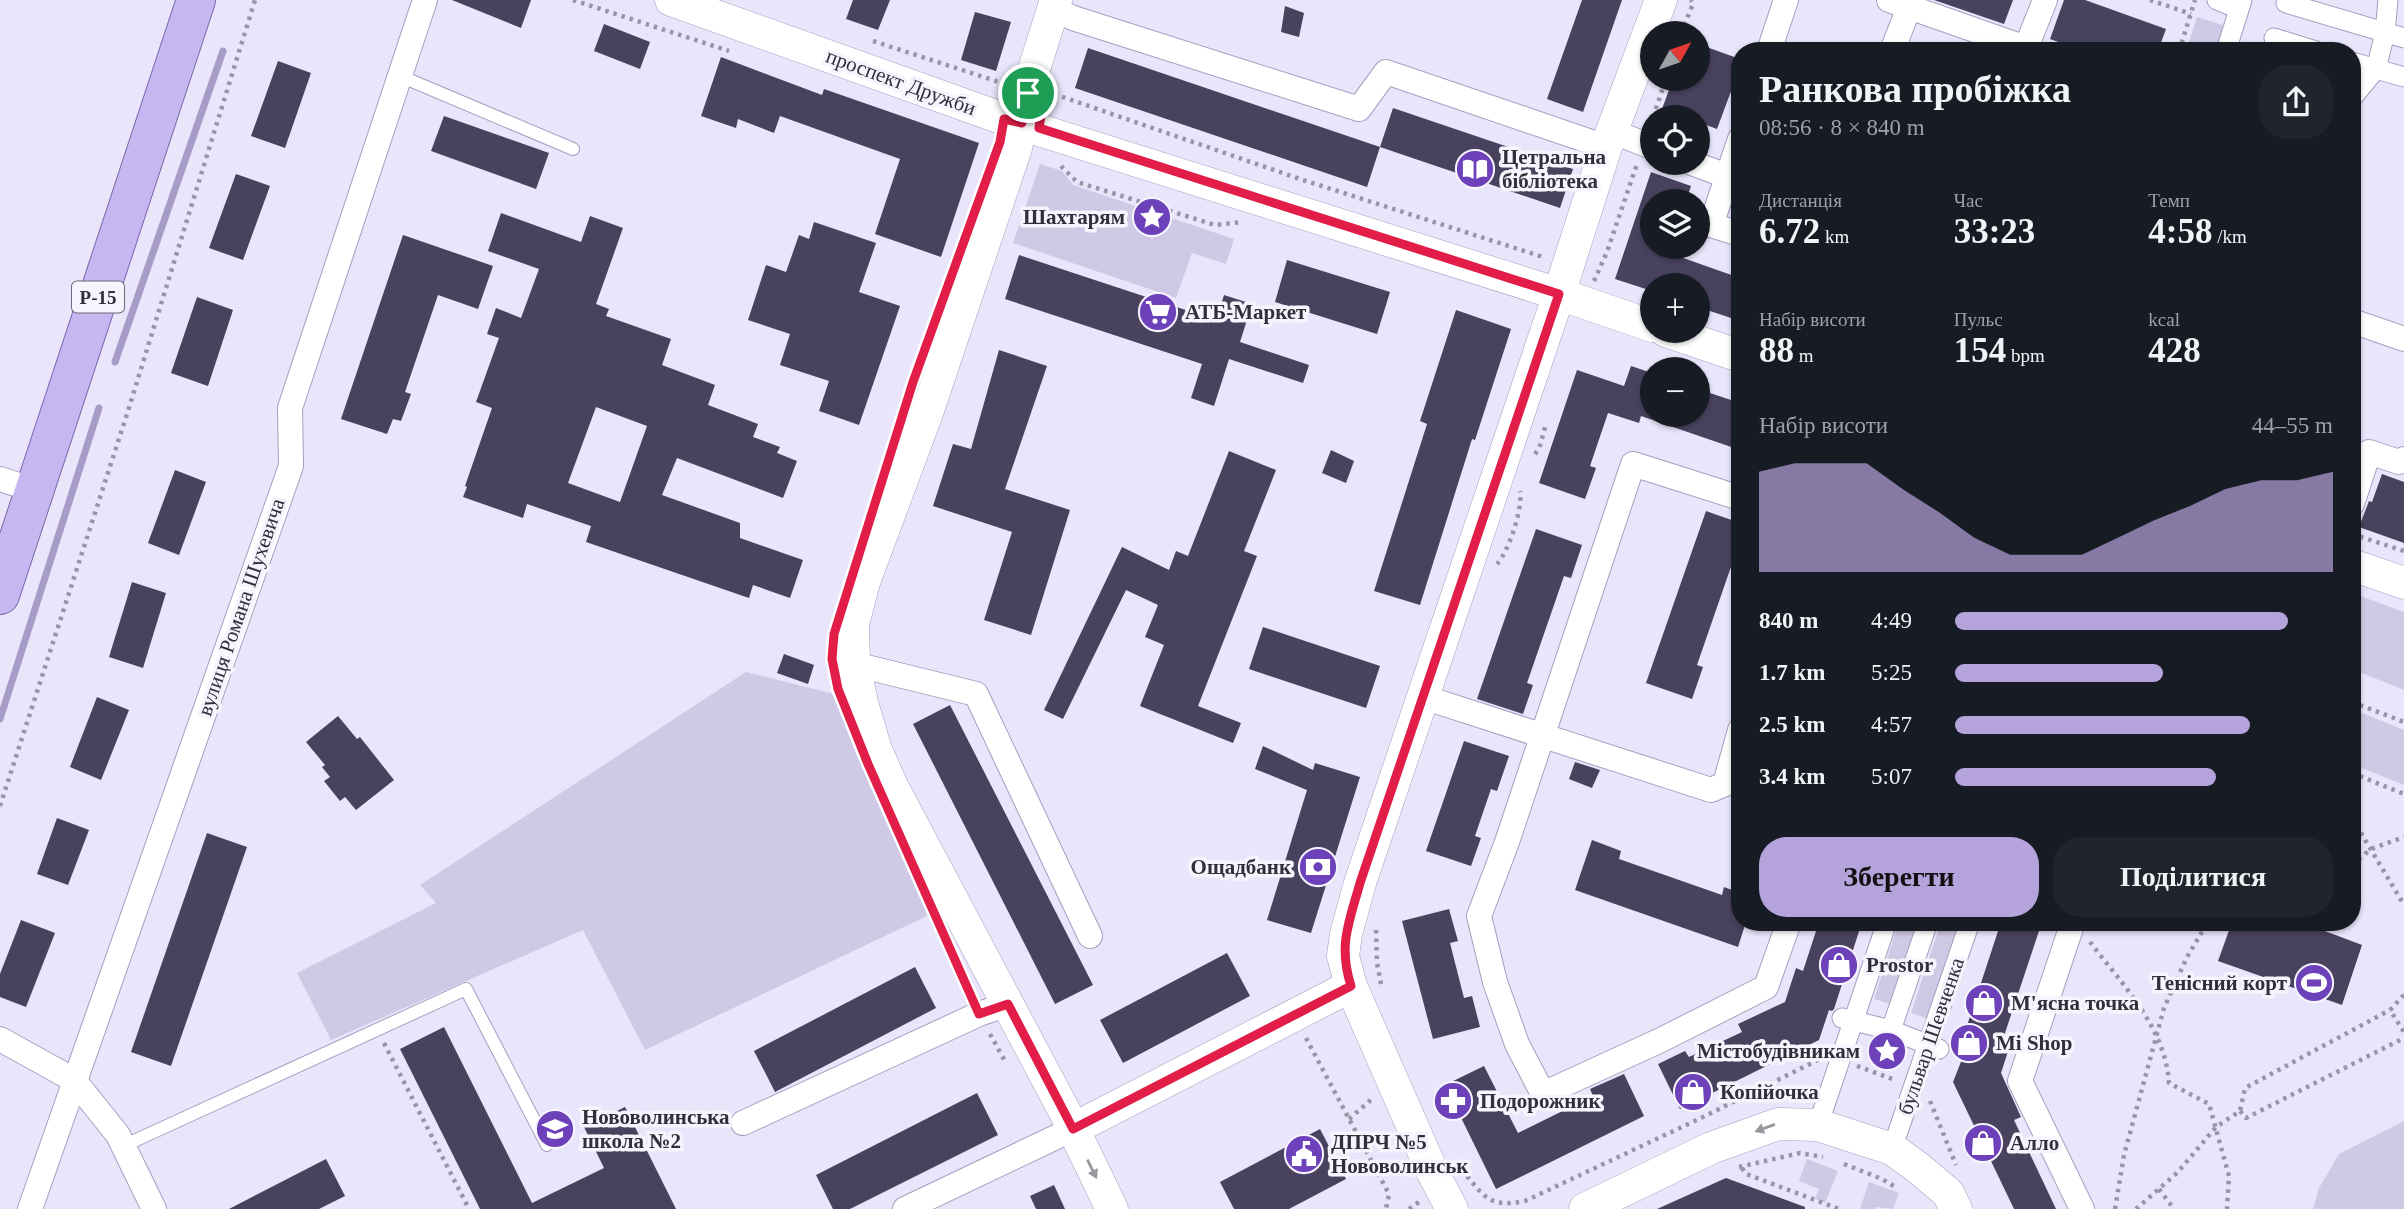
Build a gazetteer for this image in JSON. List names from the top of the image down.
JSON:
{
  "streets": {
    "main road": ["Р-15"],
    "street": ["проспект Дружби", "вулиця Романа Шухевича", "бульвар Шевченка"]
  },
  "places": {
    "library": ["Цетральна бібліотека"],
    "place": ["Шахтарям", "Містобудівникам"],
    "supermarket": ["АТБ-Маркет"],
    "bank": ["Ощадбанк"],
    "shop": [
      "Prostor",
      "М'ясна точка",
      "Mi Shop",
      "Копійочка",
      "Алло"
    ],
    "sports": ["Тенісний корт"],
    "pharmacy": ["Подорожник"],
    "school or university": ["Нововолинська школа №2"],
    "public building": ["ДПРЧ №5 Нововолинськ"]
  },
  "north": "top right",
  "page": {
    "map_buttons": ["+", "−"],
    "heading": ["Ранкова пробіжка", "08:56 · 8 × 840 m"],
    "stats": [
      ["Дистанція", "6.72 km"],
      ["Час", "33:23"],
      ["Темп", "4:58 /km"],
      ["Набір висоти", "88 m"],
      ["Пульс", "154 bpm"],
      ["kcal", "428"]
    ],
    "chart": ["Набір висоти", "44–55 m"],
    "list": [
      {
        "name": "840 m",
        "note": "4:49"
      },
      {
        "name": "1.7 km",
        "note": "5:25"
      },
      {
        "name": "2.5 km",
        "note": "4:57"
      },
      {
        "name": "3.4 km",
        "note": "5:07"
      }
    ],
    "buttons": ["Зберегти", "Поділитися"]
  }
}
